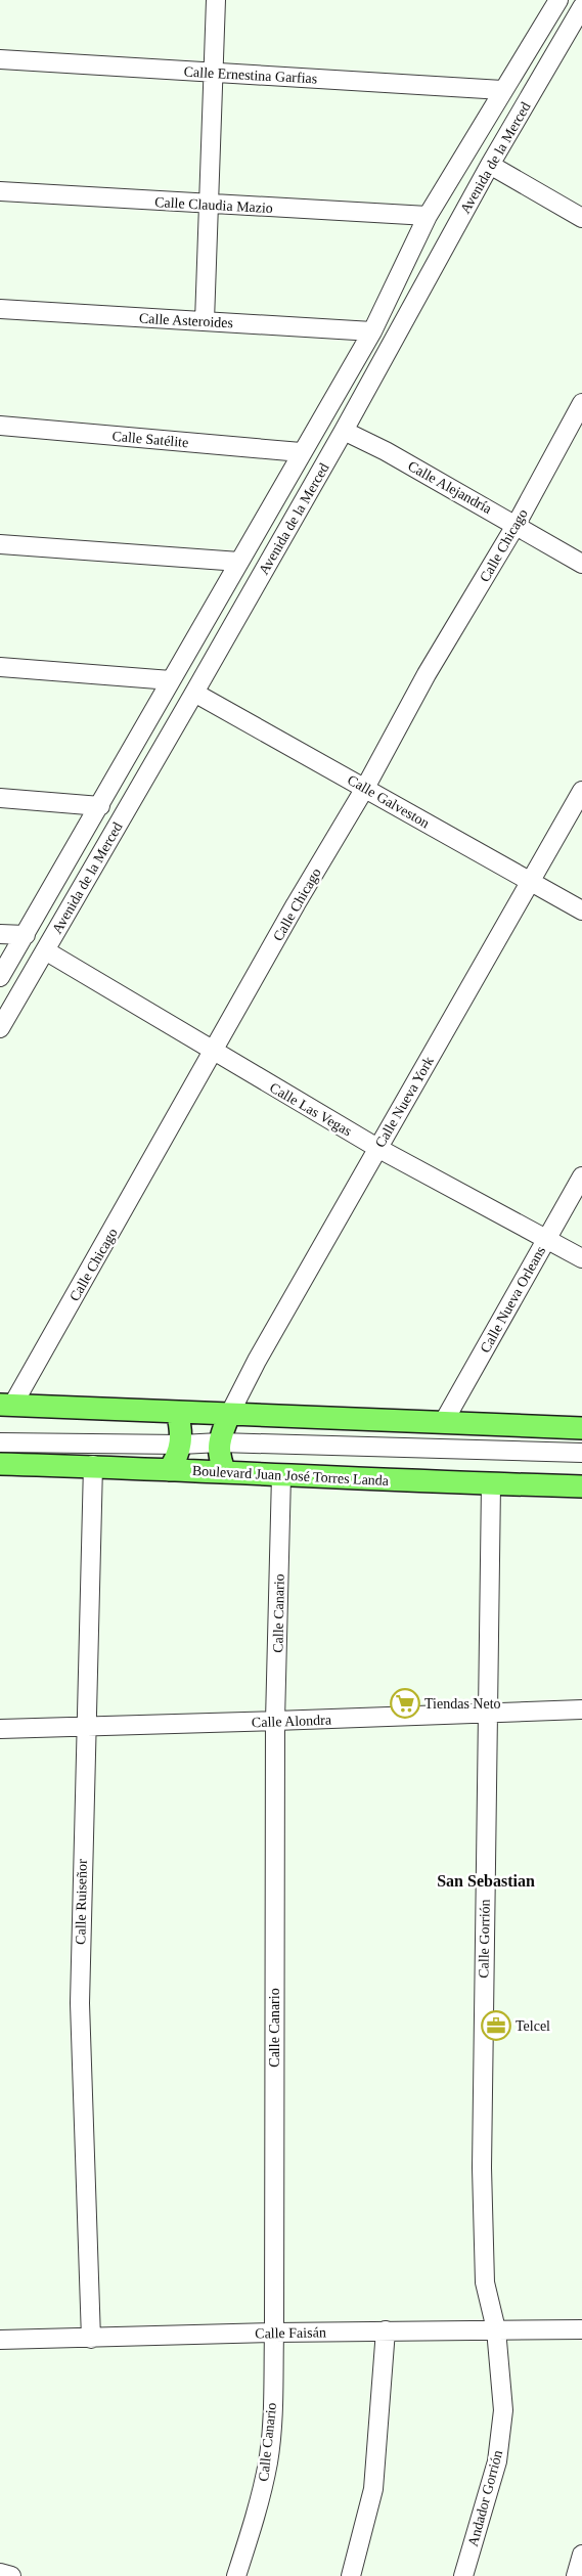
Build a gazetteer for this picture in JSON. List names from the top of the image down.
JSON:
{
  "streets": {
    "main road": ["Boulevard Juan José Torres Landa"],
    "street": [
      "Calle Ernestina Garfias",
      "Avenida de la Merced",
      "Calle Claudia Mazio",
      "Calle Asteroides",
      "Calle Satélite",
      "Calle Alejandría",
      "Calle Chicago",
      "Calle Galveston",
      "Calle Nueva York",
      "Calle Las Vegas",
      "Calle Nueva Orleans",
      "Calle Canario",
      "Calle Alondra",
      "Calle Ruiseñor",
      "Calle Gorrión",
      "Calle Faisán",
      "Andador Gorrión"
    ]
  },
  "crossings": [
    ["Calle Ernestina Garfias", "Avenida de la Merced"],
    ["Avenida de la Merced", "Calle Claudia Mazio"],
    ["Avenida de la Merced", "Calle Asteroides"],
    ["Avenida de la Merced", "Calle Satélite"],
    ["Avenida de la Merced", "Calle Alejandría"],
    ["Avenida de la Merced", "Calle Galveston"],
    ["Avenida de la Merced", "Calle Las Vegas"],
    ["Calle Alejandría", "Calle Chicago"],
    ["Calle Chicago", "Calle Galveston"],
    ["Calle Chicago", "Calle Las Vegas"],
    ["Calle Galveston", "Calle Nueva York"],
    ["Calle Nueva York", "Calle Las Vegas"],
    ["Calle Las Vegas", "Calle Nueva Orleans"],
    ["Boulevard Juan José Torres Landa", "Calle Canario"],
    ["Boulevard Juan José Torres Landa", "Calle Ruiseñor"],
    ["Boulevard Juan José Torres Landa", "Calle Gorrión"],
    ["Calle Canario", "Calle Alondra"],
    ["Calle Canario", "Calle Faisán"],
    ["Calle Alondra", "Calle Ruiseñor"],
    ["Calle Alondra", "Calle Gorrión"],
    ["Calle Ruiseñor", "Calle Faisán"],
    ["Calle Gorrión", "Calle Faisán"],
    ["Calle Gorrión", "Andador Gorrión"],
    ["Calle Faisán", "Andador Gorrión"]
  ],
  "districts": ["San Sebastian"],
  "places": {
    "supermarket": ["Tiendas Neto"],
    "office": ["Telcel"]
  }
}
